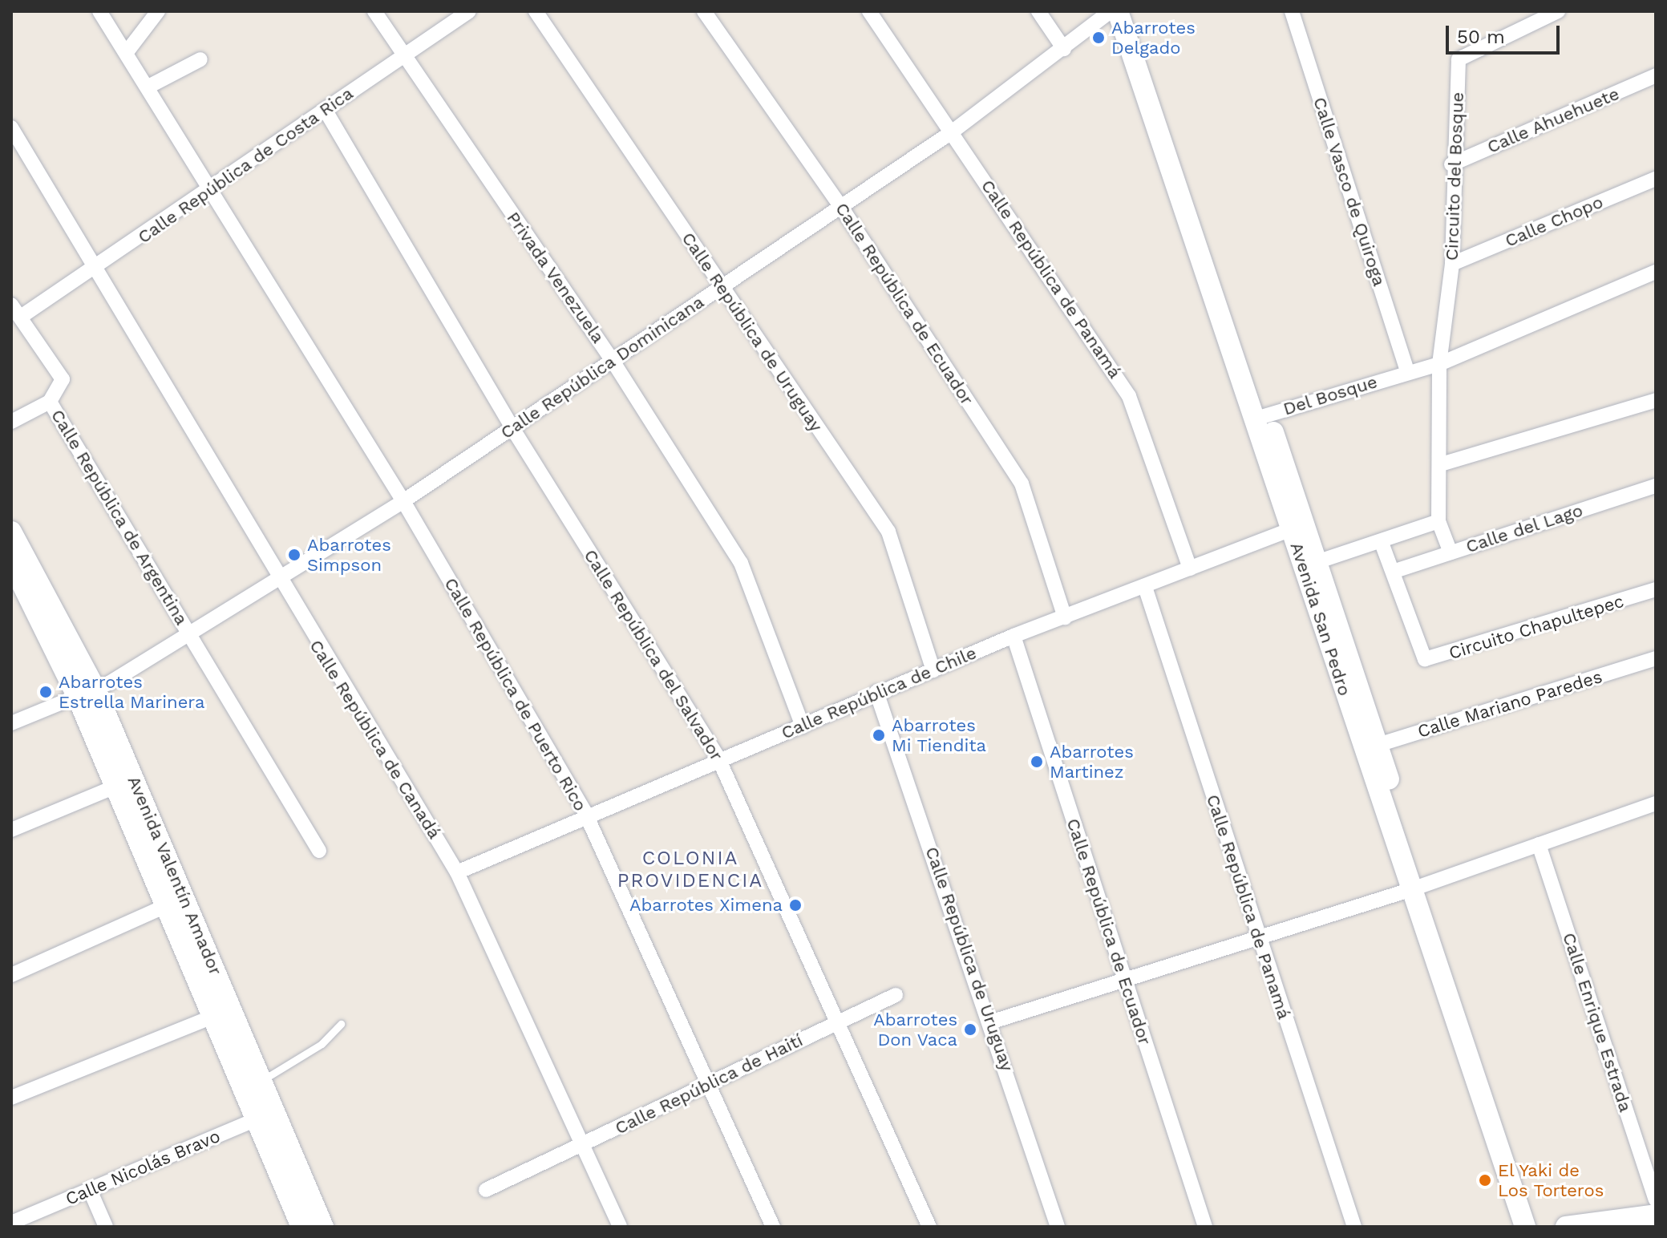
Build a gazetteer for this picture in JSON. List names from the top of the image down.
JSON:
{
  "streets": {
    "main road": ["Avenida San Pedro", "Avenida Valentín Amador"],
    "street": [
      "Calle Ahuehuete",
      "Calle República de Costa Rica",
      "Circuito del Bosque",
      "Calle Vasco de Quiroga",
      "Calle Chopo",
      "Privada Venezuela",
      "Calle República de Panamá",
      "Calle República de Ecuador",
      "Calle República de Uruguay",
      "Calle República Dominicana",
      "Del Bosque",
      "Calle República de Argentina",
      "Calle del Lago",
      "Circuito Chapultepec",
      "Calle República del Salvador",
      "Calle República de Chile",
      "Calle República de Puerto Rico",
      "Calle Mariano Paredes",
      "Calle República de Canadá",
      "Calle Enrique Estrada",
      "Calle República de Haití",
      "Calle Nicolás Bravo"
    ]
  },
  "crossings": [
    ["Calle Ahuehuete", "Circuito del Bosque"],
    ["Calle República de Costa Rica", "Privada Venezuela"],
    ["Calle República de Costa Rica", "Calle República de Argentina"],
    ["Calle República de Costa Rica", "Calle República del Salvador"],
    ["Calle República de Costa Rica", "Calle República de Puerto Rico"],
    ["Calle República de Costa Rica", "Calle República de Canadá"],
    ["Circuito del Bosque", "Calle Chopo"],
    ["Circuito del Bosque", "Calle del Lago"],
    ["Calle Vasco de Quiroga", "Del Bosque"],
    ["Privada Venezuela", "Calle República Dominicana"],
    ["Privada Venezuela", "Calle República de Chile"],
    ["Calle República de Panamá", "Calle República Dominicana"],
    ["Calle República de Panamá", "Calle República de Chile"],
    ["Calle República de Ecuador", "Calle República Dominicana"],
    ["Calle República de Ecuador", "Calle República de Chile"],
    ["Calle República de Uruguay", "Calle República Dominicana"],
    ["Calle República de Uruguay", "Calle República de Chile"],
    ["Calle República Dominicana", "Calle República de Argentina"],
    ["Calle República Dominicana", "Calle República del Salvador"],
    ["Calle República Dominicana", "Calle República de Puerto Rico"],
    ["Calle República Dominicana", "Calle República de Canadá"],
    ["Calle República Dominicana", "Avenida Valentín Amador"],
    ["Del Bosque", "Avenida San Pedro"],
    ["Calle del Lago", "Circuito Chapultepec"],
    ["Avenida San Pedro", "Calle República de Chile"],
    ["Avenida San Pedro", "Calle Mariano Paredes"],
    ["Calle República del Salvador", "Calle República de Chile"],
    ["Calle República del Salvador", "Calle República de Haití"],
    ["Calle República de Chile", "Calle República de Puerto Rico"],
    ["Calle República de Chile", "Calle República de Canadá"],
    ["Calle República de Puerto Rico", "Calle República de Haití"],
    ["Calle República de Canadá", "Calle República de Haití"],
    ["Avenida Valentín Amador", "Calle Nicolás Bravo"]
  ],
  "districts": ["COLONIA PROVIDENCIA"],
  "places": [
    "Abarrotes Delgado",
    "Abarrotes Simpson",
    "Abarrotes Estrella Marinera",
    "Abarrotes Mi Tiendita",
    "Abarrotes Martinez",
    "Abarrotes Ximena",
    "Abarrotes Don Vaca",
    "El Yaki de Los Torteros"
  ],
  "scale_bar": "50 m"
}
